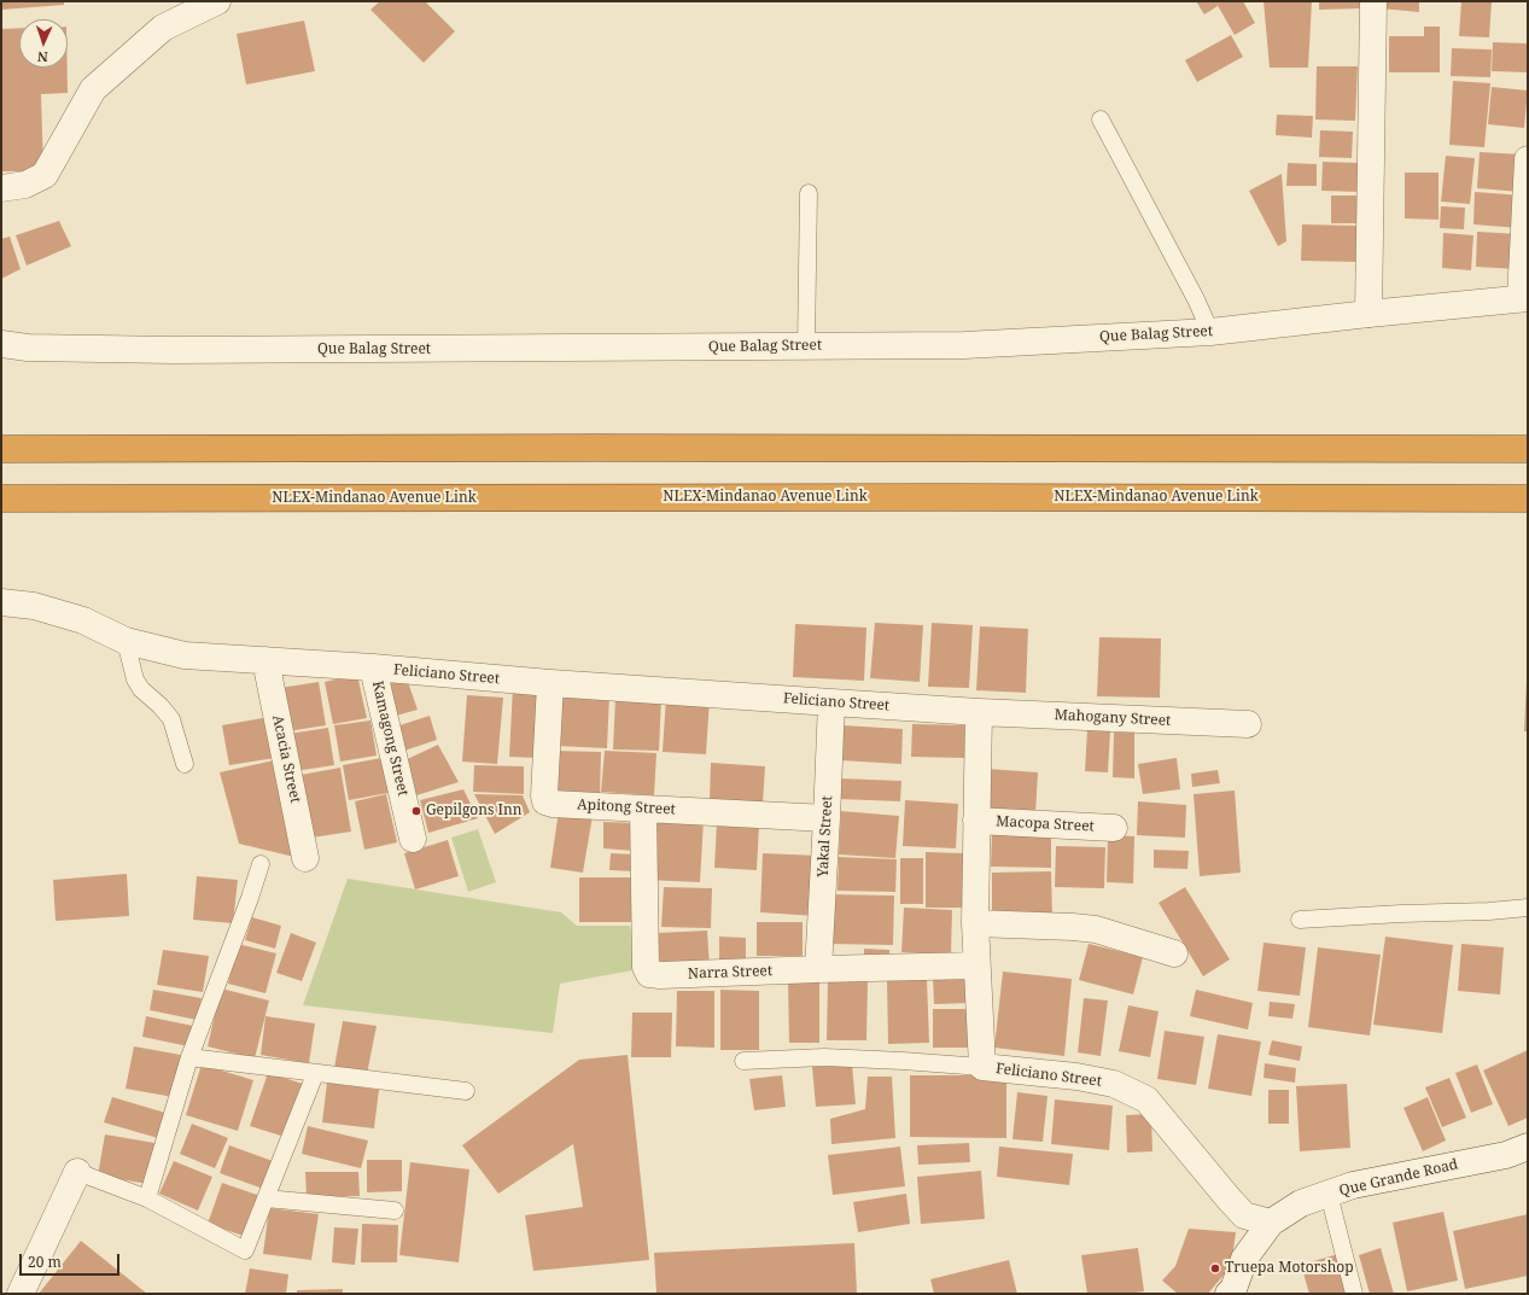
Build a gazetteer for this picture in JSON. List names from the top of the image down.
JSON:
{
  "streets": {
    "highway": ["NLEX-Mindanao Avenue Link"],
    "street": [
      "Que Balag Street",
      "Feliciano Street",
      "Mahogany Street",
      "Kamagong Street",
      "Acacia Street",
      "Apitong Street",
      "Macopa Street",
      "Yakal Street",
      "Narra Street",
      "Que Grande Road"
    ]
  },
  "crossings": [
    ["Feliciano Street", "Mahogany Street"],
    ["Feliciano Street", "Kamagong Street"],
    ["Feliciano Street", "Acacia Street"],
    ["Feliciano Street", "Apitong Street"],
    ["Feliciano Street", "Macopa Street"],
    ["Feliciano Street", "Yakal Street"],
    ["Feliciano Street", "Narra Street"],
    ["Feliciano Street", "Que Grande Road"],
    ["Apitong Street", "Yakal Street"],
    ["Apitong Street", "Narra Street"],
    ["Yakal Street", "Narra Street"]
  ],
  "places": ["Gepilgons Inn", "Truepa Motorshop"],
  "scale_bar": "20 m",
  "north": "bottom"
}
